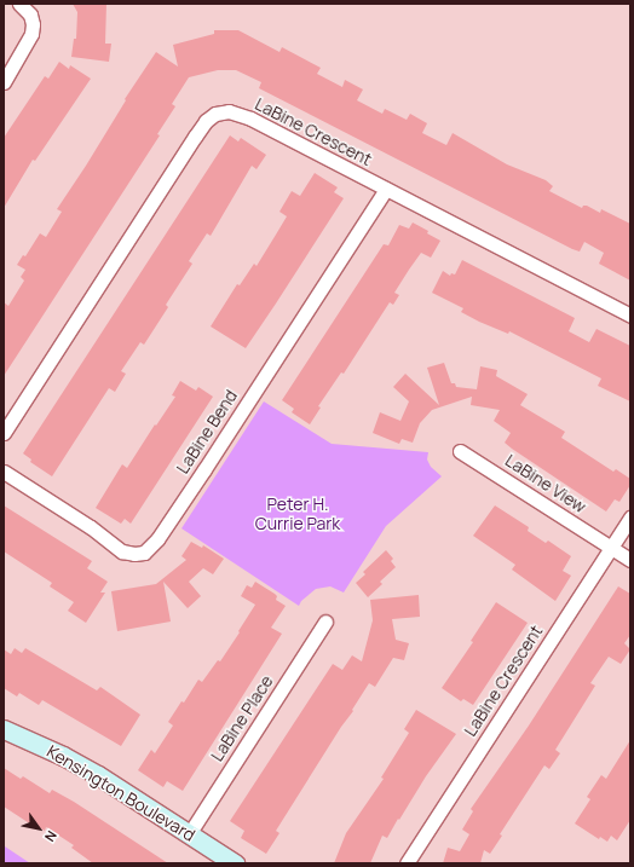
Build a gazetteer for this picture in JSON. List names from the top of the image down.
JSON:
{
  "streets": {
    "main road": ["Kensington Boulevard"],
    "street": [
      "LaBine Crescent",
      "LaBine Bend",
      "LaBine View",
      "LaBine Place"
    ]
  },
  "crossings": [
    ["LaBine Crescent", "LaBine Bend"],
    ["LaBine Crescent", "LaBine View"],
    ["LaBine Place", "Kensington Boulevard"]
  ],
  "parks": ["Peter H. Currie Park"],
  "north": "bottom right"
}
